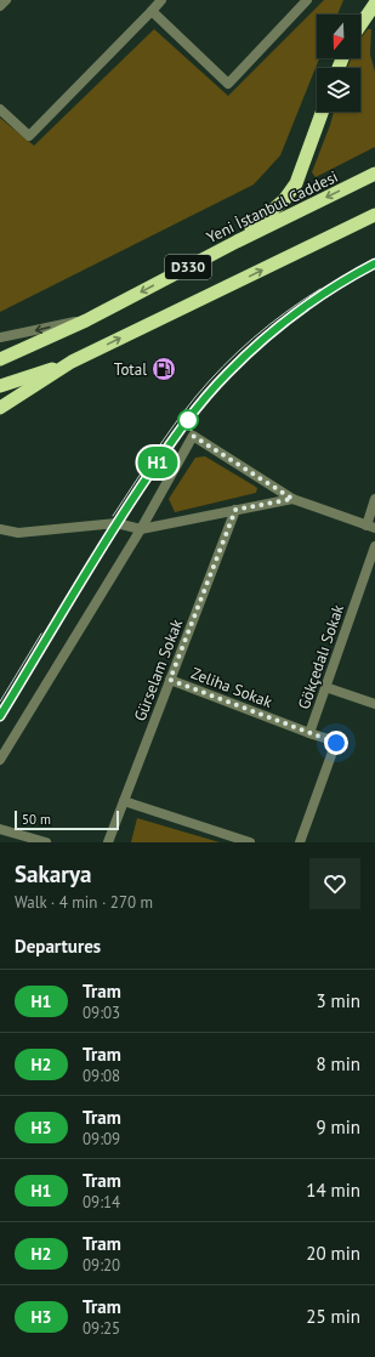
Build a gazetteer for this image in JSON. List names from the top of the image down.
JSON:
{
  "streets": {
    "highway": ["Yeni İstanbul Caddesi", "D330"],
    "street": ["Gökçedalı Sokak", "Gürselam Sokak", "Zeliha Sokak"]
  },
  "crossings": [
    ["Gökçedalı Sokak", "Zeliha Sokak"],
    ["Gürselam Sokak", "Zeliha Sokak"]
  ],
  "places": {
    "fuel station": ["Total"]
  },
  "lines": ["tram line H1"],
  "scale_bar": "50 m",
  "north": "bottom",
  "page": {
    "on_map": "H1",
    "scale": "50 m",
    "heading": [
      ["Sakarya", "Walk · 4 min · 270 m"],
      "Departures"
    ],
    "list": [
      {
        "mark": "H1",
        "name": "Tram",
        "note": "09:03",
        "value": "3 min"
      },
      {
        "mark": "H2",
        "name": "Tram",
        "note": "09:08",
        "value": "8 min"
      },
      {
        "mark": "H3",
        "name": "Tram",
        "note": "09:09",
        "value": "9 min"
      },
      {
        "mark": "H1",
        "name": "Tram",
        "note": "09:14",
        "value": "14 min"
      },
      {
        "mark": "H2",
        "name": "Tram",
        "note": "09:20",
        "value": "20 min"
      },
      {
        "mark": "H3",
        "name": "Tram",
        "note": "09:25",
        "value": "25 min"
      }
    ]
  }
}
